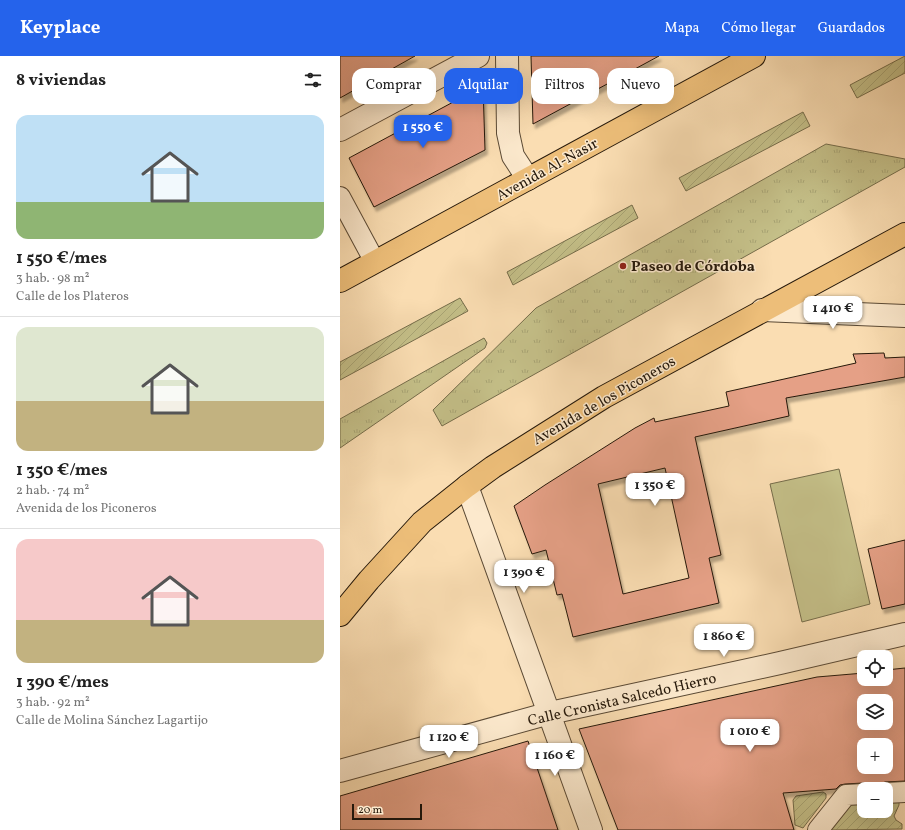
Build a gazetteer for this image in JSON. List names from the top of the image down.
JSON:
{
  "streets": {
    "main road": ["Avenida Al-Nasir", "Avenida de los Piconeros"],
    "street": ["Calle Cronista Salcedo Hierro"]
  },
  "places": ["Paseo de Córdoba"],
  "scale_bar": "20 m",
  "page": {
    "header": "Keyplace",
    "nav": ["Mapa", "Cómo llegar", "Guardados"],
    "heading": "8 viviendas",
    "chip": [
      "Comprar",
      "Alquilar",
      "Filtros",
      "Nuevo"
    ],
    "list": [
      {
        "name": "1 550 €/mes",
        "note": "3 hab. · 98 m² · Calle de los Plateros"
      },
      {
        "name": "1 350 €/mes",
        "note": "2 hab. · 74 m² · Avenida de los Piconeros"
      },
      {
        "name": "1 390 €/mes",
        "note": "3 hab. · 92 m² · Calle de Molina Sánchez Lagartijo"
      }
    ],
    "price": [
      "1 550 €",
      "1 410 €",
      "1 350 €",
      "1 390 €",
      "1 860 €",
      "1 010 €",
      "1 120 €",
      "1 160 €"
    ],
    "map_buttons": ["+", "−"],
    "scale": "20 m"
  }
}
